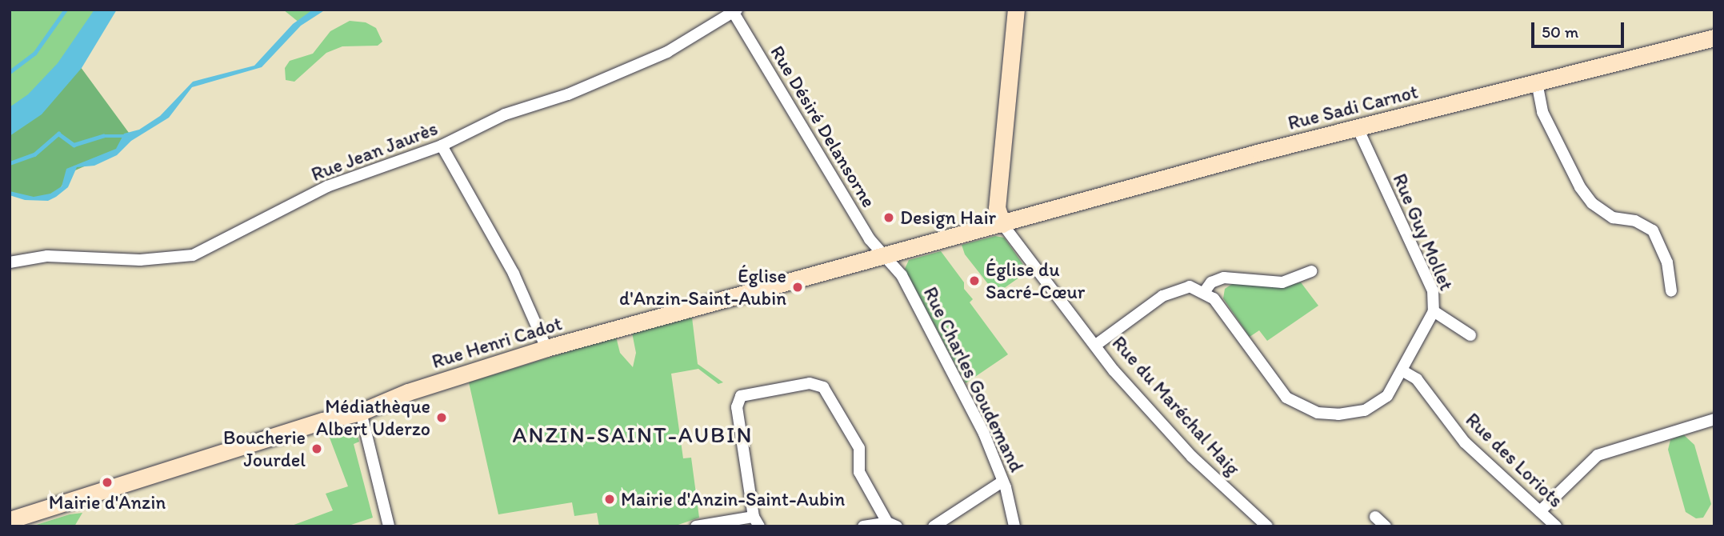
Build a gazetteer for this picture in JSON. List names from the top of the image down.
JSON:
{
  "streets": {
    "main road": ["Rue Sadi Carnot", "Rue Henri Cadot"],
    "street": [
      "Rue Désiré Delansorne",
      "Rue Jean Jaurès",
      "Rue Guy Mollet",
      "Rue Charles Goudemand",
      "Rue du Maréchal Haig",
      "Rue des Loriots"
    ]
  },
  "crossings": [
    ["Rue Sadi Carnot", "Rue Guy Mollet"],
    ["Rue Sadi Carnot", "Rue Henri Cadot"],
    ["Rue Sadi Carnot", "Rue du Maréchal Haig"],
    ["Rue Désiré Delansorne", "Rue Jean Jaurès"],
    ["Rue Désiré Delansorne", "Rue Henri Cadot"],
    ["Rue Désiré Delansorne", "Rue Charles Goudemand"],
    ["Rue Henri Cadot", "Rue Charles Goudemand"],
    ["Rue Henri Cadot", "Rue du Maréchal Haig"]
  ],
  "districts": ["ANZIN-SAINT-AUBIN"],
  "places": [
    "Design Hair",
    "Église du Sacré-Cœur",
    "Église d'Anzin-Saint-Aubin",
    "Médiathèque Albert Uderzo",
    "Boucherie Jourdel",
    "Mairie d'Anzin",
    "Mairie d'Anzin-Saint-Aubin"
  ],
  "scale_bar": "50 m"
}
